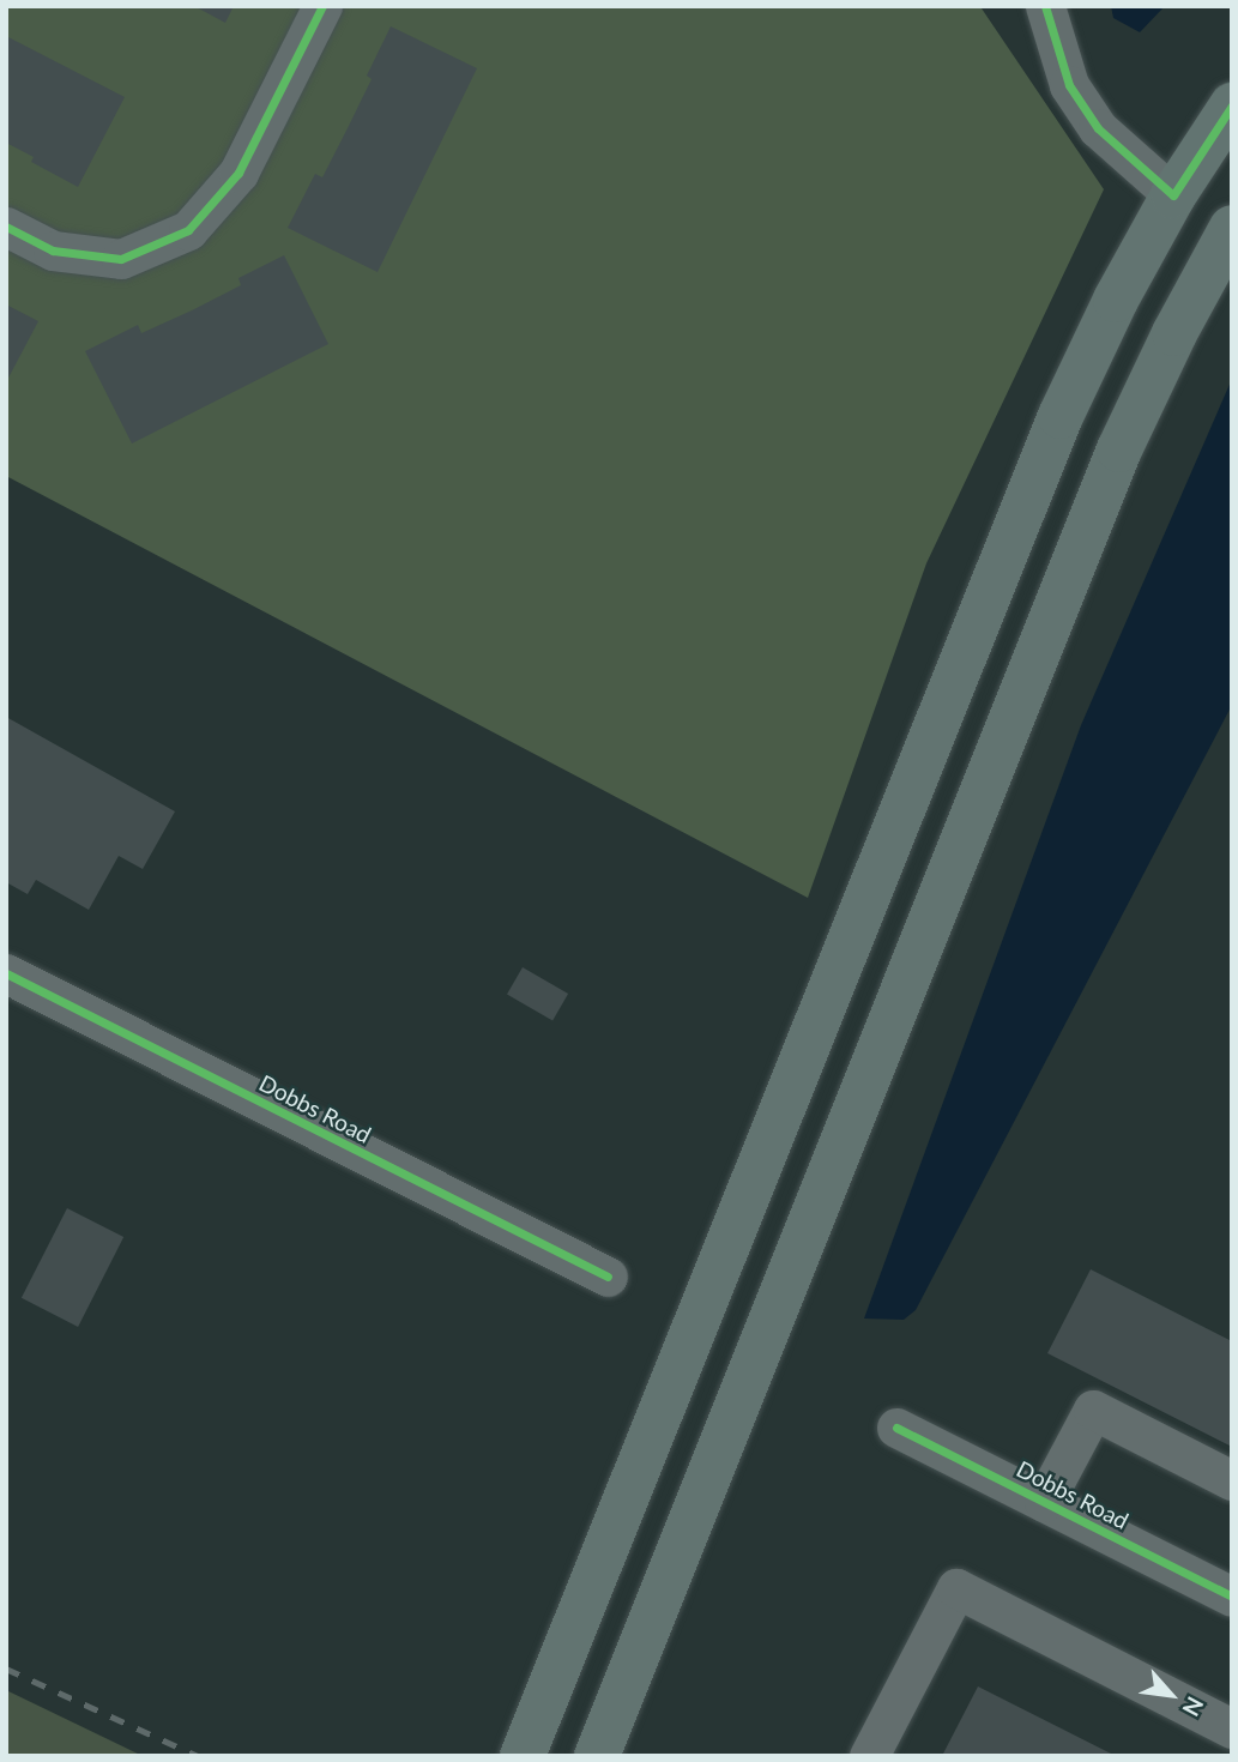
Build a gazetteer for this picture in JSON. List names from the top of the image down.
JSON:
{
  "streets": {
    "street": ["Dobbs Road"]
  },
  "north": "bottom right"
}
